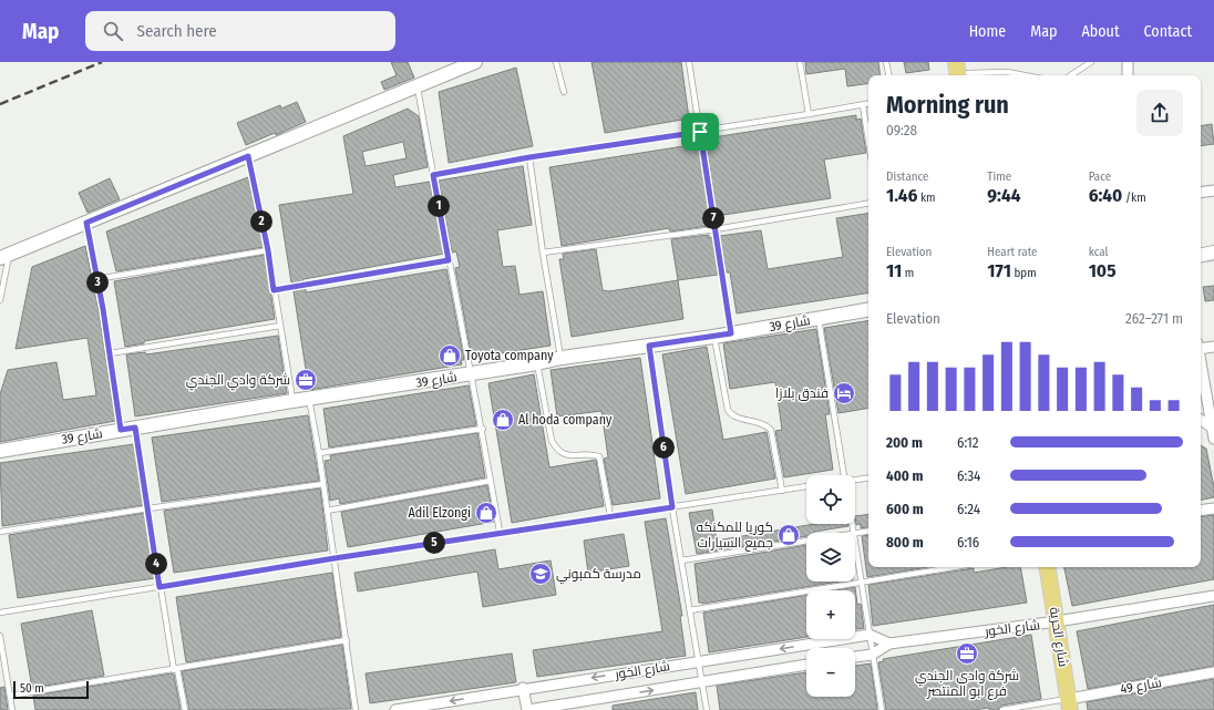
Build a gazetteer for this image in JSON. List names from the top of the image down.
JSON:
{
  "streets": {
    "main road": ["شارع الحرية"],
    "street": ["شارع 39", "شارع الخور", "شارع 49"]
  },
  "crossings": [
    ["شارع الخور", "شارع الحرية"],
    ["شارع الحرية", "شارع 49"]
  ],
  "places": {
    "shop": [
      "Toyota company",
      "Al hoda company",
      "Adil Elzongi",
      "كوريا للمكنكه جميع السيارات"
    ],
    "office": ["شركة وادي الجندي", "شركة وادي الجندي فرع ابو المنتصر"],
    "hotel": ["فندق بلازا"],
    "school or university": ["مدرسة كمبوني"]
  },
  "scale_bar": "50 m",
  "page": {
    "header": "Map",
    "search": "Search here",
    "nav": [
      "Home",
      "Map",
      "About",
      "Contact"
    ],
    "heading": ["Morning run", "09:28"],
    "stats": [
      ["Distance", "1.46 km"],
      ["Time", "9:44"],
      ["Pace", "6:40 /km"],
      ["Elevation", "11 m"],
      ["Heart rate", "171 bpm"],
      ["kcal", "105"]
    ],
    "pins": [
      "1",
      "7",
      "2",
      "3",
      "6",
      "5",
      "4"
    ],
    "chart": ["Elevation", "262–271 m"],
    "list": [
      {
        "name": "200 m",
        "note": "6:12"
      },
      {
        "name": "400 m",
        "note": "6:34"
      },
      {
        "name": "600 m",
        "note": "6:24"
      },
      {
        "name": "800 m",
        "note": "6:16"
      }
    ],
    "map_buttons": ["+", "−"],
    "scale": "50 m"
  }
}
